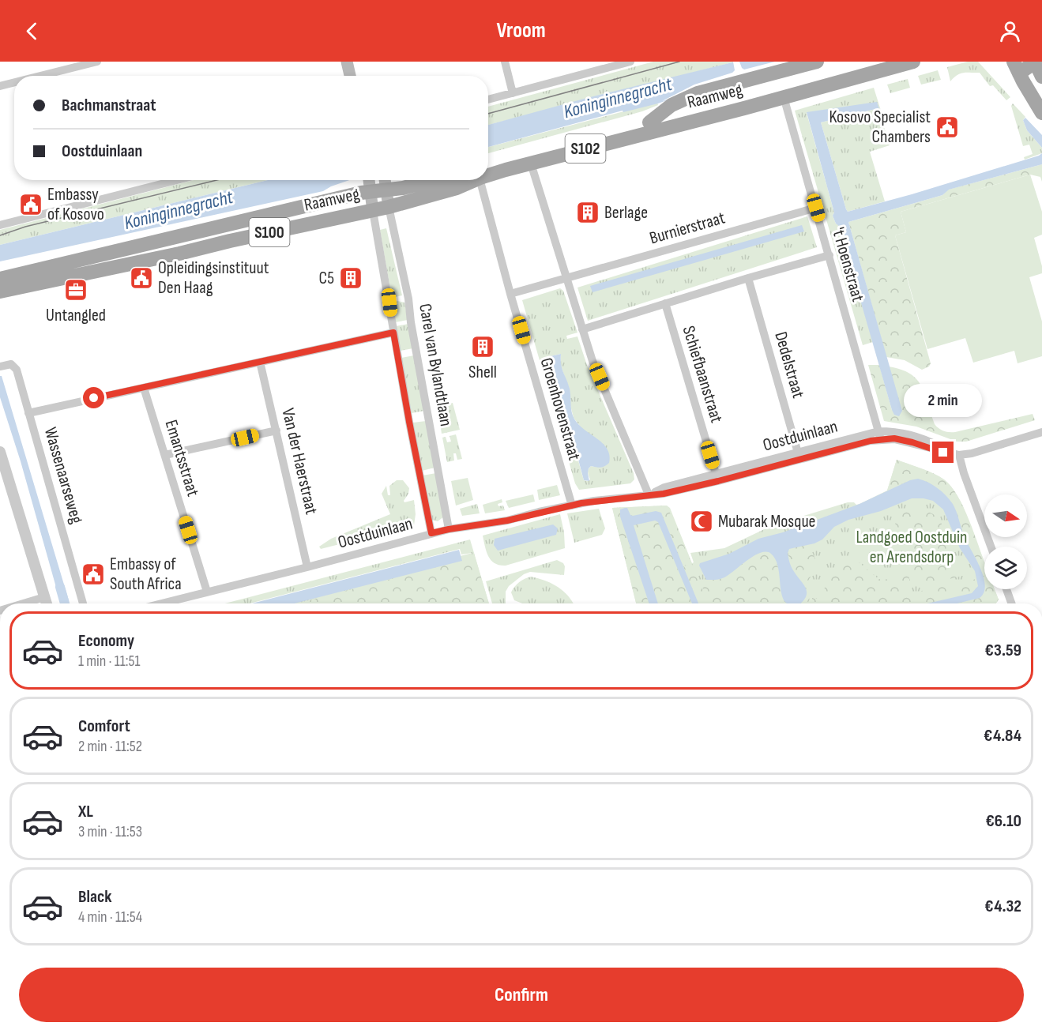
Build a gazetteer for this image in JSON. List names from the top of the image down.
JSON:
{
  "streets": {
    "main road": ["Raamweg", "S102", "S100"],
    "street": [
      "Burnierstraat",
      "'t Hoenstraat",
      "Carel van Bylandtlaan",
      "Dedelstraat",
      "Schiefbaanstraat",
      "Groenhovenstraat",
      "Oostduinlaan",
      "Emantsstraat",
      "Van der Haerstraat",
      "Wassenaarseweg"
    ]
  },
  "crossings": [
    ["Raamweg", "'t Hoenstraat"],
    ["Raamweg", "Carel van Bylandtlaan"],
    ["Burnierstraat", "'t Hoenstraat"],
    ["'t Hoenstraat", "Oostduinlaan"],
    ["Carel van Bylandtlaan", "Oostduinlaan"],
    ["Dedelstraat", "Oostduinlaan"],
    ["Schiefbaanstraat", "Oostduinlaan"],
    ["Groenhovenstraat", "Oostduinlaan"],
    ["Oostduinlaan", "Emantsstraat"],
    ["Oostduinlaan", "Van der Haerstraat"]
  ],
  "water": ["Koninginnegracht"],
  "parks": ["Landgoed Oostduin en Arendsdorp"],
  "places": {
    "public building": [
      "Kosovo Specialist Chambers",
      "Embassy of Kosovo",
      "Opleidingsinstituut Den Haag",
      "Embassy of South Africa"
    ],
    "building": ["Berlage", "C5", "Shell"],
    "office": ["Untangled"],
    "mosque": ["Mubarak Mosque"]
  },
  "north": "right",
  "page": {
    "header": "Vroom",
    "banner": ["Bachmanstraat", "Oostduinlaan"],
    "bubble": "2 min",
    "list": [
      {
        "name": "Economy",
        "note": "1 min · 11:51",
        "value": "€3.59"
      },
      {
        "name": "Comfort",
        "note": "2 min · 11:52",
        "value": "€4.84"
      },
      {
        "name": "XL",
        "note": "3 min · 11:53",
        "value": "€6.10"
      },
      {
        "name": "Black",
        "note": "4 min · 11:54",
        "value": "€4.32"
      }
    ],
    "buttons": "Confirm"
  }
}
